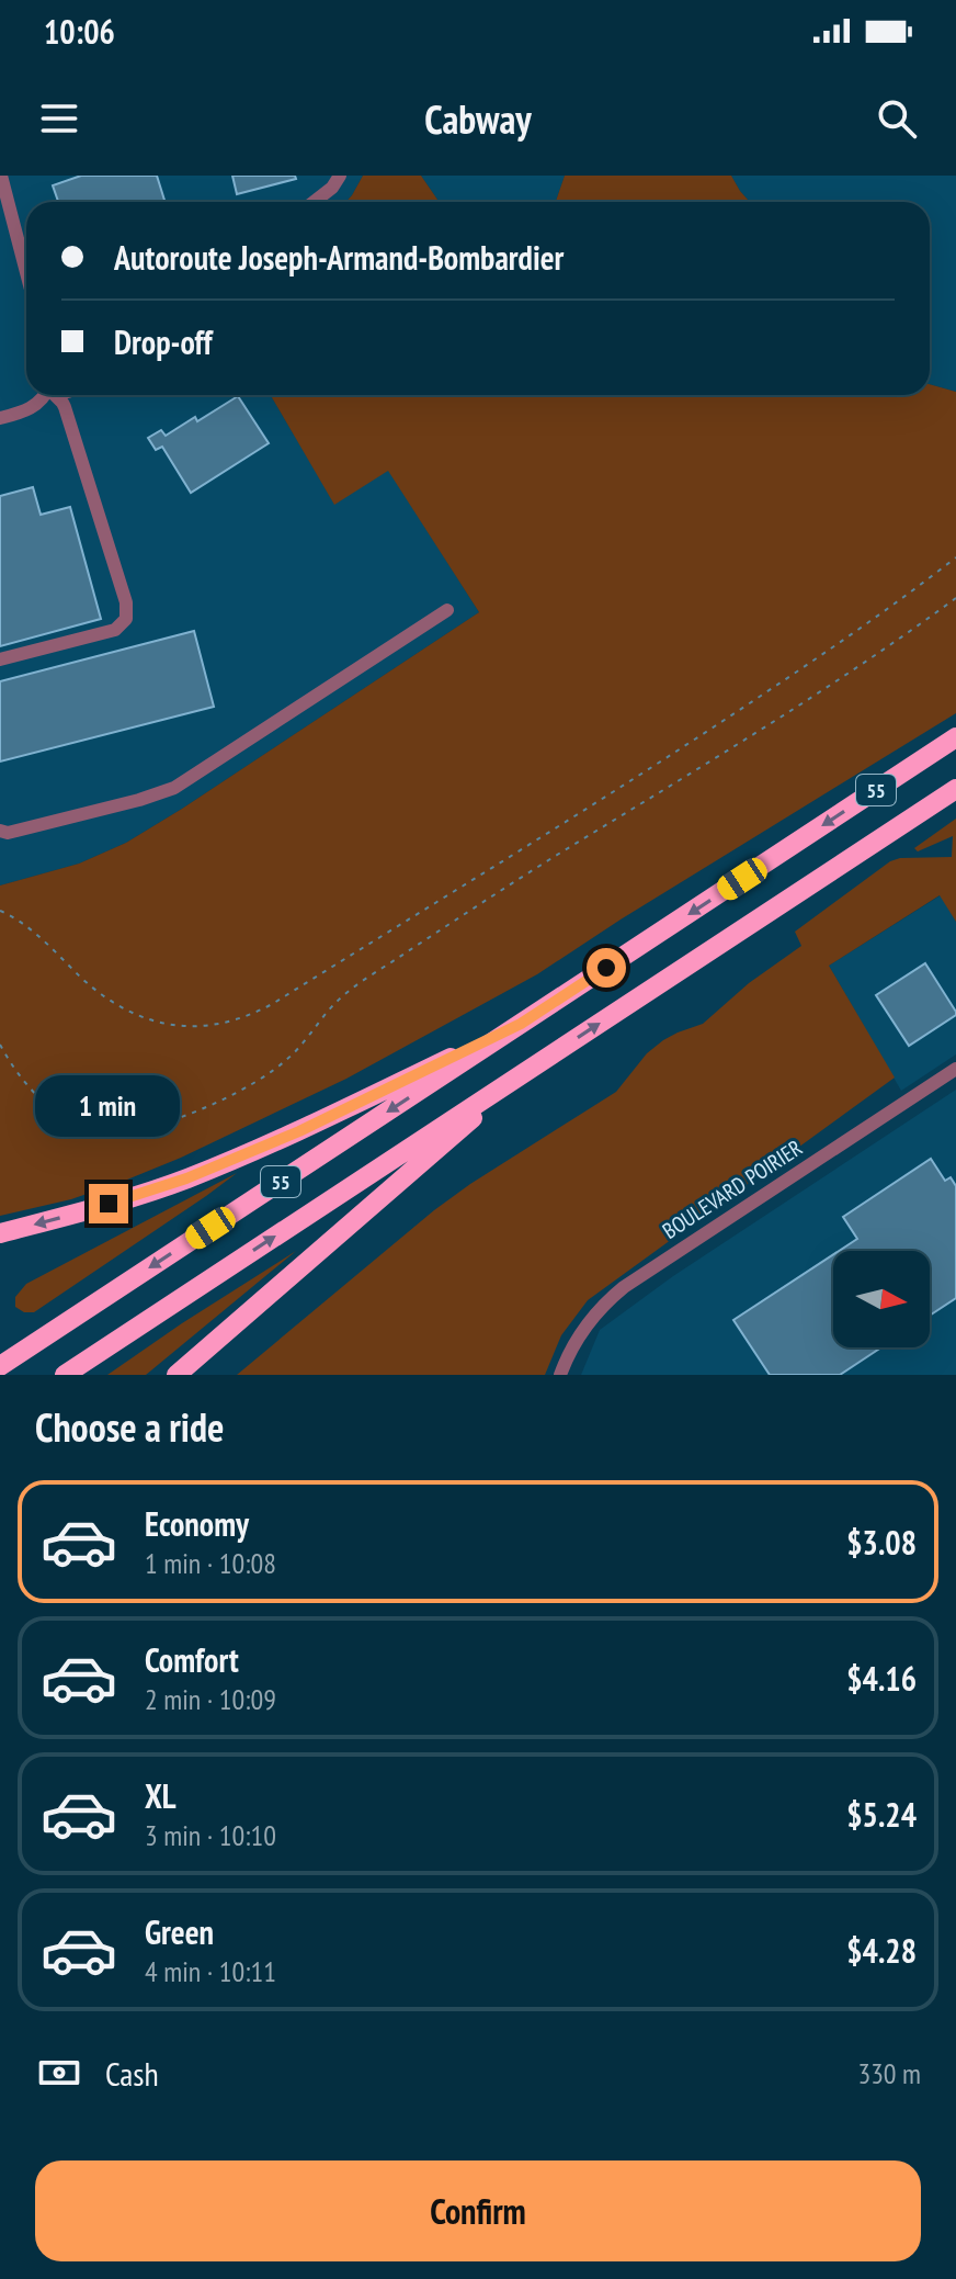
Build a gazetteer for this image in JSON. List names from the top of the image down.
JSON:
{
  "streets": {
    "highway": ["55"],
    "street": ["BOULEVARD POIRIER"]
  },
  "north": "right",
  "page": {
    "status": "10:06",
    "header": "Cabway",
    "banner": ["Autoroute Joseph-Armand-Bombardier", "Drop-off"],
    "bubble": "1 min",
    "heading": "Choose a ride",
    "list": [
      {
        "name": "Economy",
        "note": "1 min · 10:08",
        "value": "$3.08"
      },
      {
        "name": "Comfort",
        "note": "2 min · 10:09",
        "value": "$4.16"
      },
      {
        "name": "XL",
        "note": "3 min · 10:10",
        "value": "$5.24"
      },
      {
        "name": "Green",
        "note": "4 min · 10:11",
        "value": "$4.28"
      }
    ],
    "pay": ["Cash", "330 m"],
    "buttons": "Confirm"
  }
}
